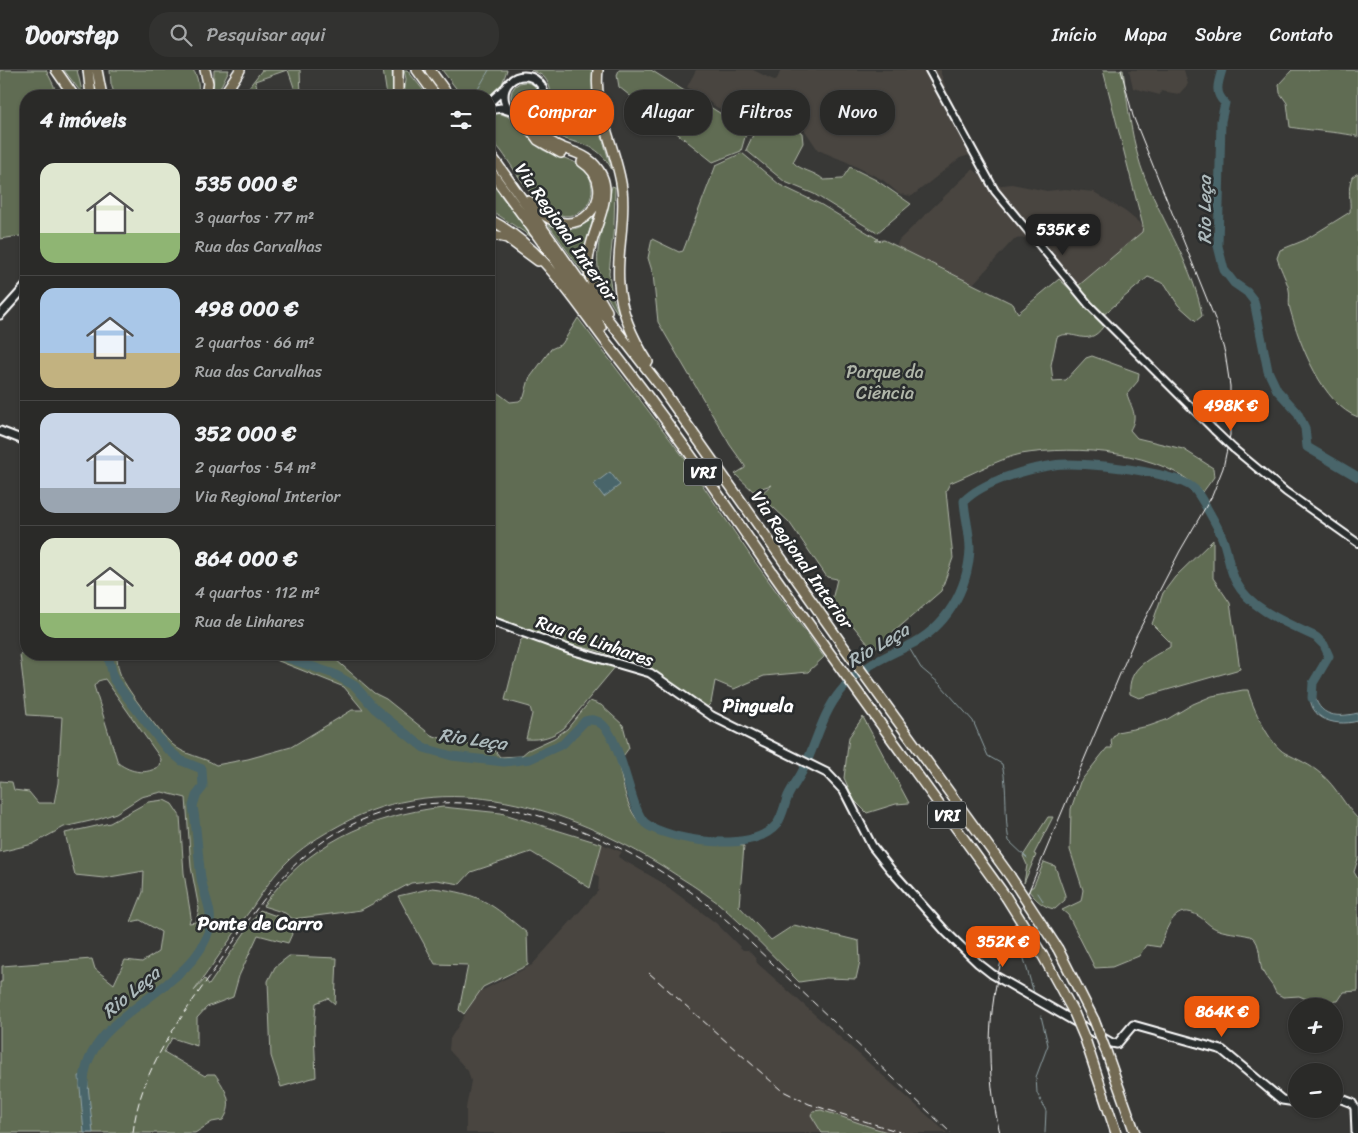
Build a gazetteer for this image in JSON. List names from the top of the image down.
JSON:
{
  "streets": {
    "highway": ["Via Regional Interior", "VRI"],
    "main road": ["Rua de Linhares"]
  },
  "districts": ["Pinguela", "Ponte de Carro"],
  "water": ["Rio Leça"],
  "parks": ["Parque da Ciência"],
  "page": {
    "header": "Doorstep",
    "search": "Pesquisar aqui",
    "nav": [
      "Início",
      "Mapa",
      "Sobre",
      "Contato"
    ],
    "chip": [
      "Comprar",
      "Alugar",
      "Filtros",
      "Novo"
    ],
    "heading": "4 imóveis",
    "list": [
      {
        "name": "535 000 €",
        "note": "3 quartos · 77 m² · Rua das Carvalhas"
      },
      {
        "name": "498 000 €",
        "note": "2 quartos · 66 m² · Rua das Carvalhas"
      },
      {
        "name": "352 000 €",
        "note": "2 quartos · 54 m² · Via Regional Interior"
      },
      {
        "name": "864 000 €",
        "note": "4 quartos · 112 m² · Rua de Linhares"
      }
    ],
    "price": [
      "535K €",
      "498K €",
      "352K €",
      "864K €"
    ],
    "map_buttons": ["+", "−"]
  }
}
